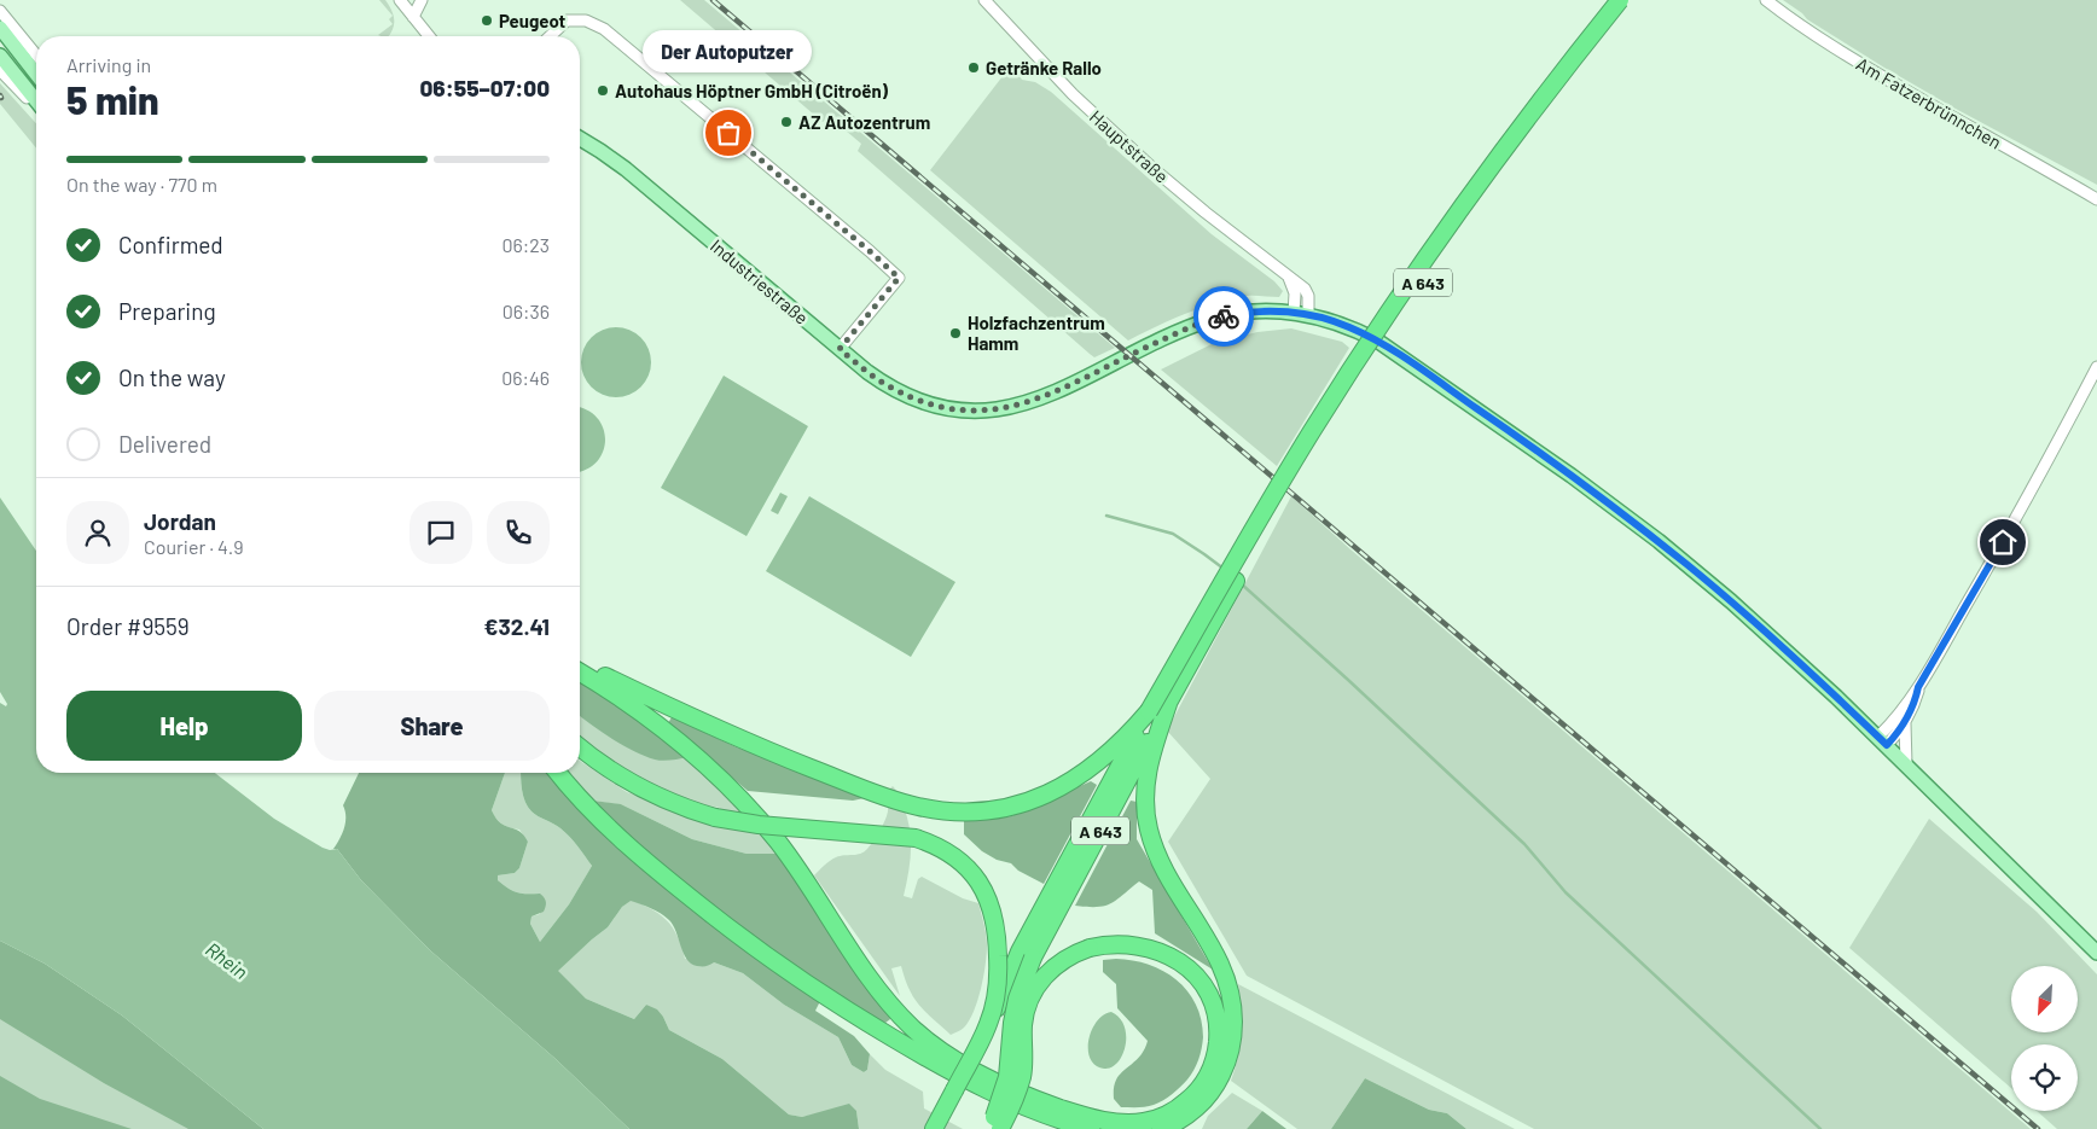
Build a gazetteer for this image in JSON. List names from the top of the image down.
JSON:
{
  "streets": {
    "highway": ["A 643"],
    "main road": ["Industriestraße"],
    "street": ["Am Fatzerbrünnchen", "Hauptstraße"]
  },
  "crossings": [
    ["Hauptstraße", "Industriestraße"]
  ],
  "water": ["Rhein"],
  "places": [
    "Peugeot",
    "Getränke Rallo",
    "Autohaus Höptner GmbH (Citroën)",
    "AZ Autozentrum",
    "Der Autoputzer",
    "Holzfachzentrum Hamm"
  ],
  "north": "bottom left",
  "page": {
    "bubble": "Der Autoputzer",
    "heading": ["5 min", "Arriving in", "06:55–07:00"],
    "panel": [
      "Jordan",
      "Courier · 4.9",
      "Order #9559",
      "€32.41"
    ],
    "bar": "On the way · 770 m",
    "list": [
      ["Confirmed", "06:23"],
      ["Preparing", "06:36"],
      ["On the way", "06:46"],
      "Delivered"
    ],
    "buttons": ["Help", "Share"]
  }
}
